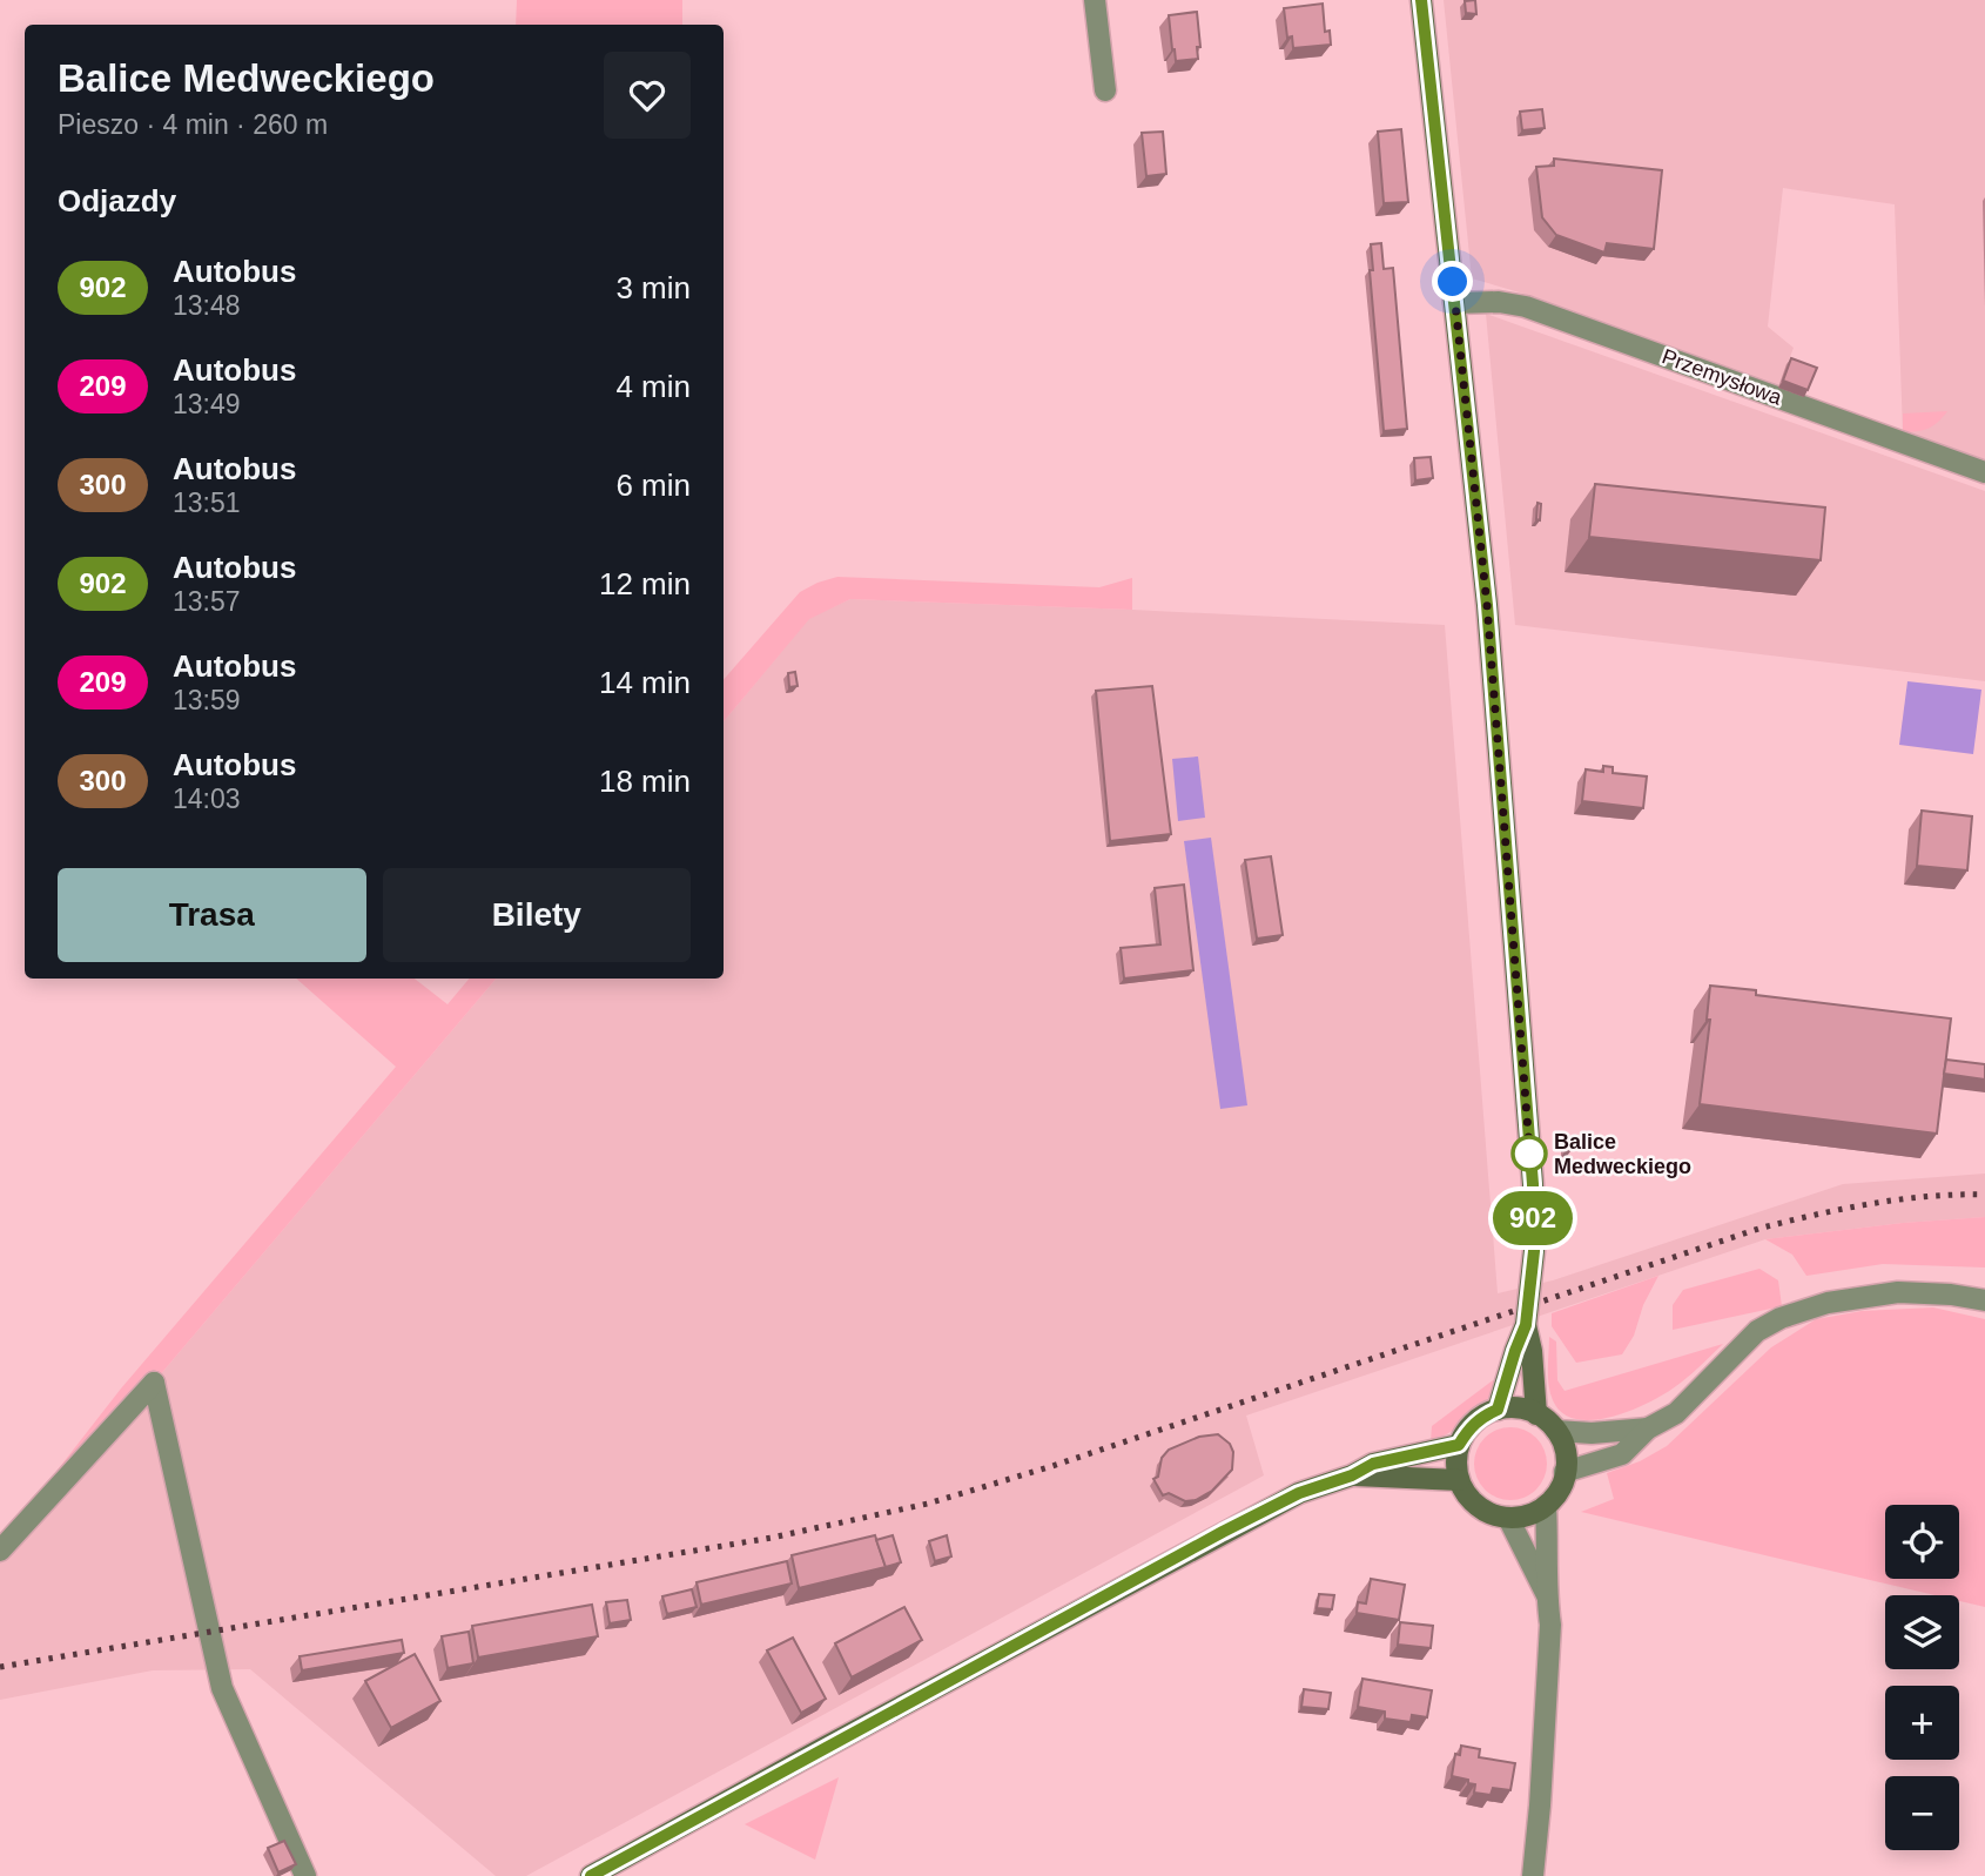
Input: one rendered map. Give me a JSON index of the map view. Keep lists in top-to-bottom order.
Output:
{
  "streets": {
    "street": ["Przemysłowa"]
  },
  "places": ["Balice Medweckiego"],
  "lines": ["bus line 902"],
  "page": {
    "on_map": "902",
    "heading": [
      ["Balice Medweckiego", "Pieszo · 4 min · 260 m"],
      "Odjazdy"
    ],
    "list": [
      {
        "mark": "902",
        "name": "Autobus",
        "note": "13:48",
        "value": "3 min"
      },
      {
        "mark": "209",
        "name": "Autobus",
        "note": "13:49",
        "value": "4 min"
      },
      {
        "mark": "300",
        "name": "Autobus",
        "note": "13:51",
        "value": "6 min"
      },
      {
        "mark": "902",
        "name": "Autobus",
        "note": "13:57",
        "value": "12 min"
      },
      {
        "mark": "209",
        "name": "Autobus",
        "note": "13:59",
        "value": "14 min"
      },
      {
        "mark": "300",
        "name": "Autobus",
        "note": "14:03",
        "value": "18 min"
      }
    ],
    "buttons": ["Trasa", "Bilety"],
    "map_buttons": ["+", "−"]
  }
}
